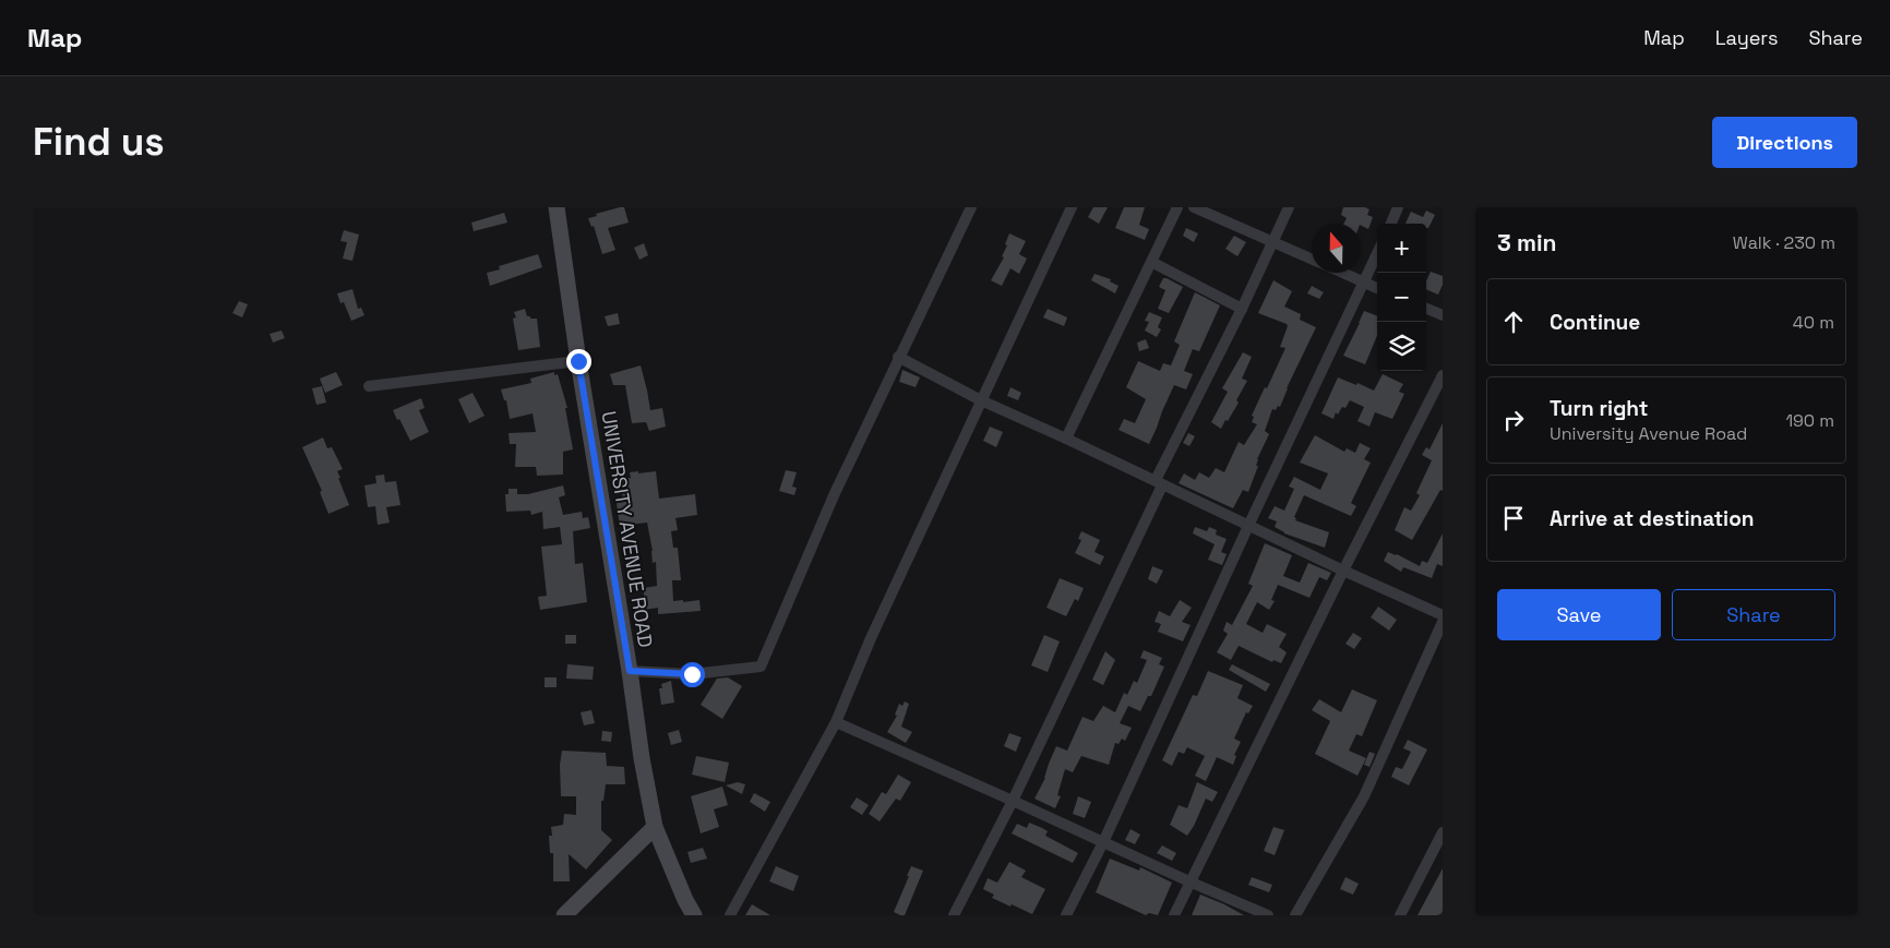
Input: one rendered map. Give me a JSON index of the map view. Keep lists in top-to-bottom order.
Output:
{
  "streets": {
    "main road": ["UNIVERSITY AVENUE ROAD"]
  },
  "north": "top",
  "page": {
    "header": "Map",
    "nav": ["Map", "Layers", "Share"],
    "buttons": [
      "Directions",
      ["Save", "Share"]
    ],
    "title": "Find us",
    "heading": ["3 min", "Walk · 230 m"],
    "map_buttons": ["+", "−"],
    "list": [
      ["Continue", "40 m"],
      ["Turn right", "University Avenue Road", "190 m"],
      "Arrive at destination"
    ]
  }
}
